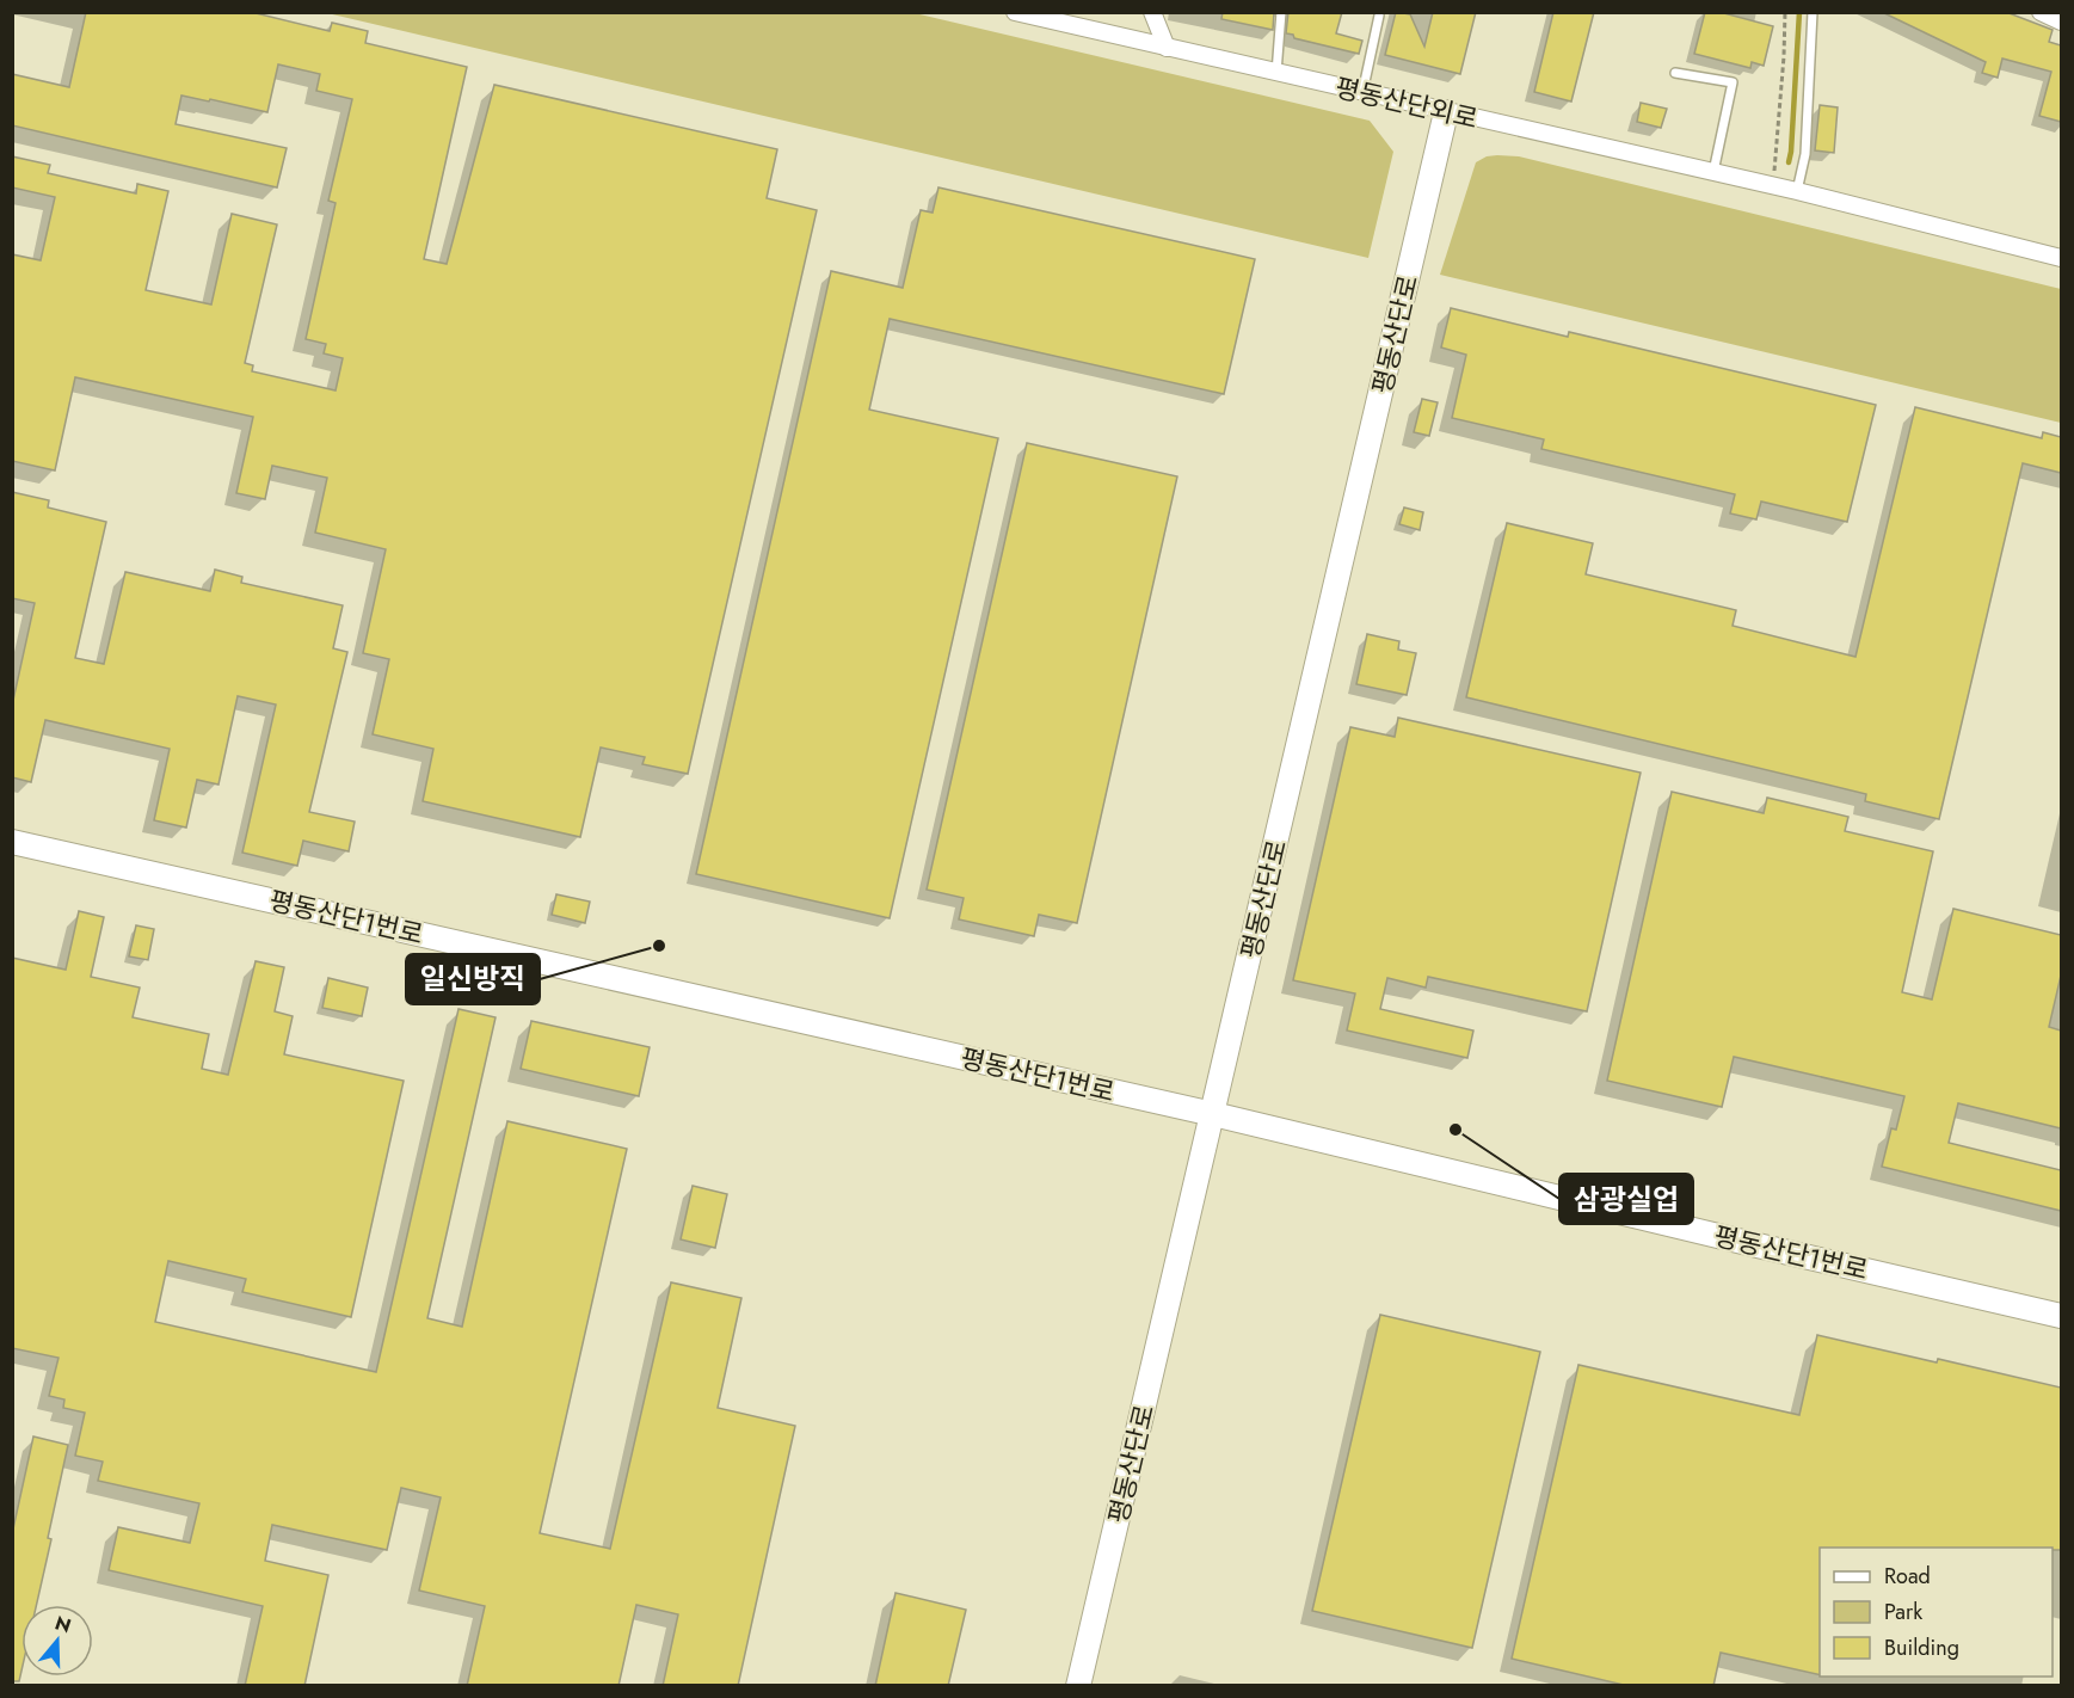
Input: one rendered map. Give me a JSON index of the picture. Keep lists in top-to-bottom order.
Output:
{
  "streets": {
    "street": ["평동산단외로", "평동산단로", "평동산단1번로"]
  },
  "crossings": [
    ["평동산단외로", "평동산단로"],
    ["평동산단로", "평동산단1번로"]
  ],
  "places": ["일신방직", "삼광실업"],
  "legend": ["Road", "Park", "Building"],
  "north": "top"
}
